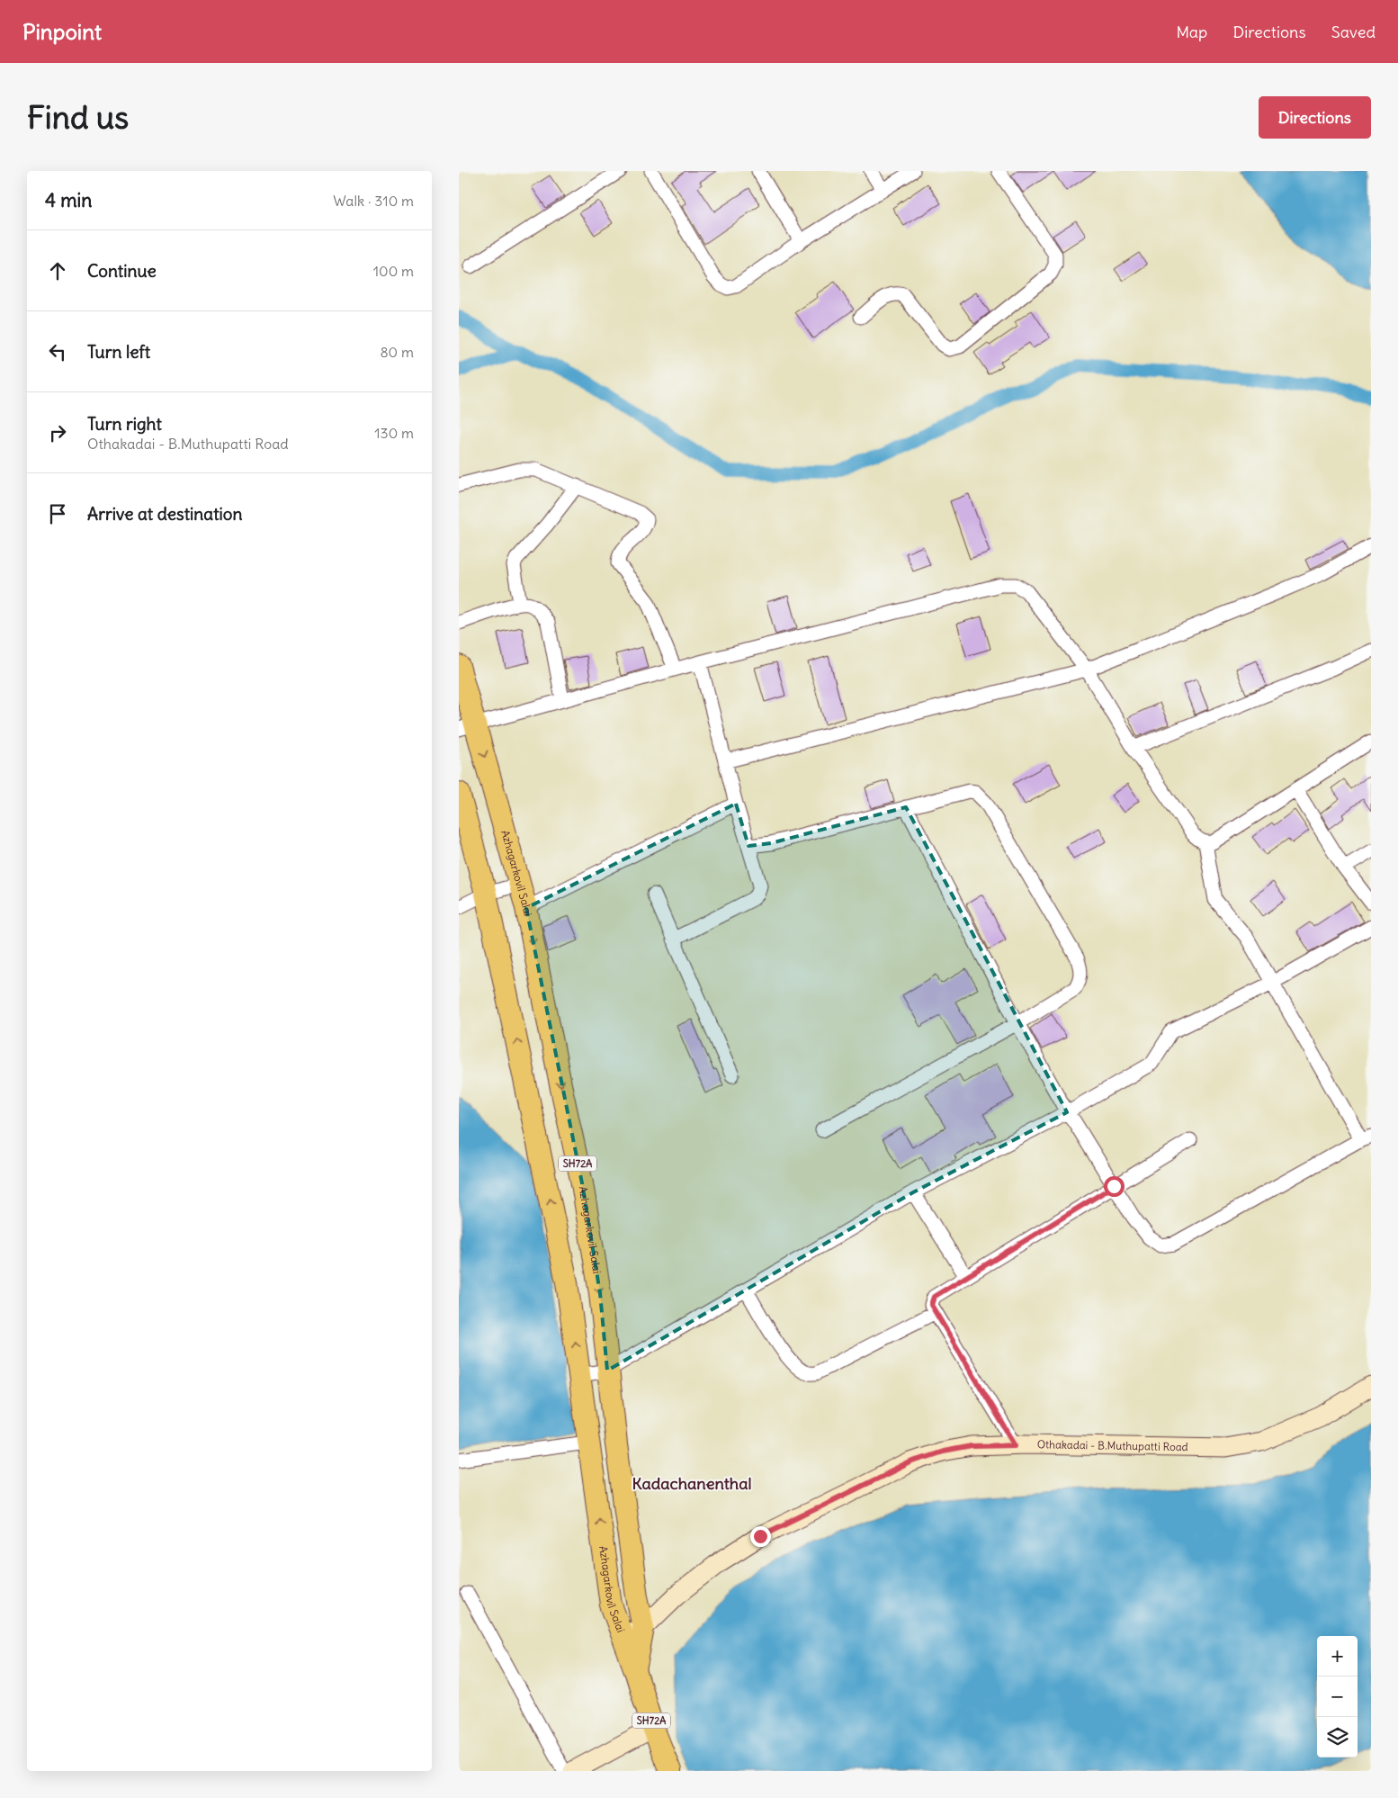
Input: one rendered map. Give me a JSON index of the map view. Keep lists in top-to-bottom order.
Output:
{
  "streets": {
    "main road": ["Azhagarkovil Salai", "SH72A", "Othakadai - B.Muthupatti Road"]
  },
  "crossings": [
    ["Azhagarkovil Salai", "Othakadai - B.Muthupatti Road"]
  ],
  "districts": ["Kadachanenthal"],
  "page": {
    "header": "Pinpoint",
    "nav": ["Map", "Directions", "Saved"],
    "buttons": "Directions",
    "title": "Find us",
    "heading": ["4 min", "Walk · 310 m"],
    "list": [
      ["Continue", "100 m"],
      ["Turn left", "80 m"],
      ["Turn right", "Othakadai - B.Muthupatti Road", "130 m"],
      "Arrive at destination"
    ],
    "map_buttons": ["+", "−"]
  }
}
